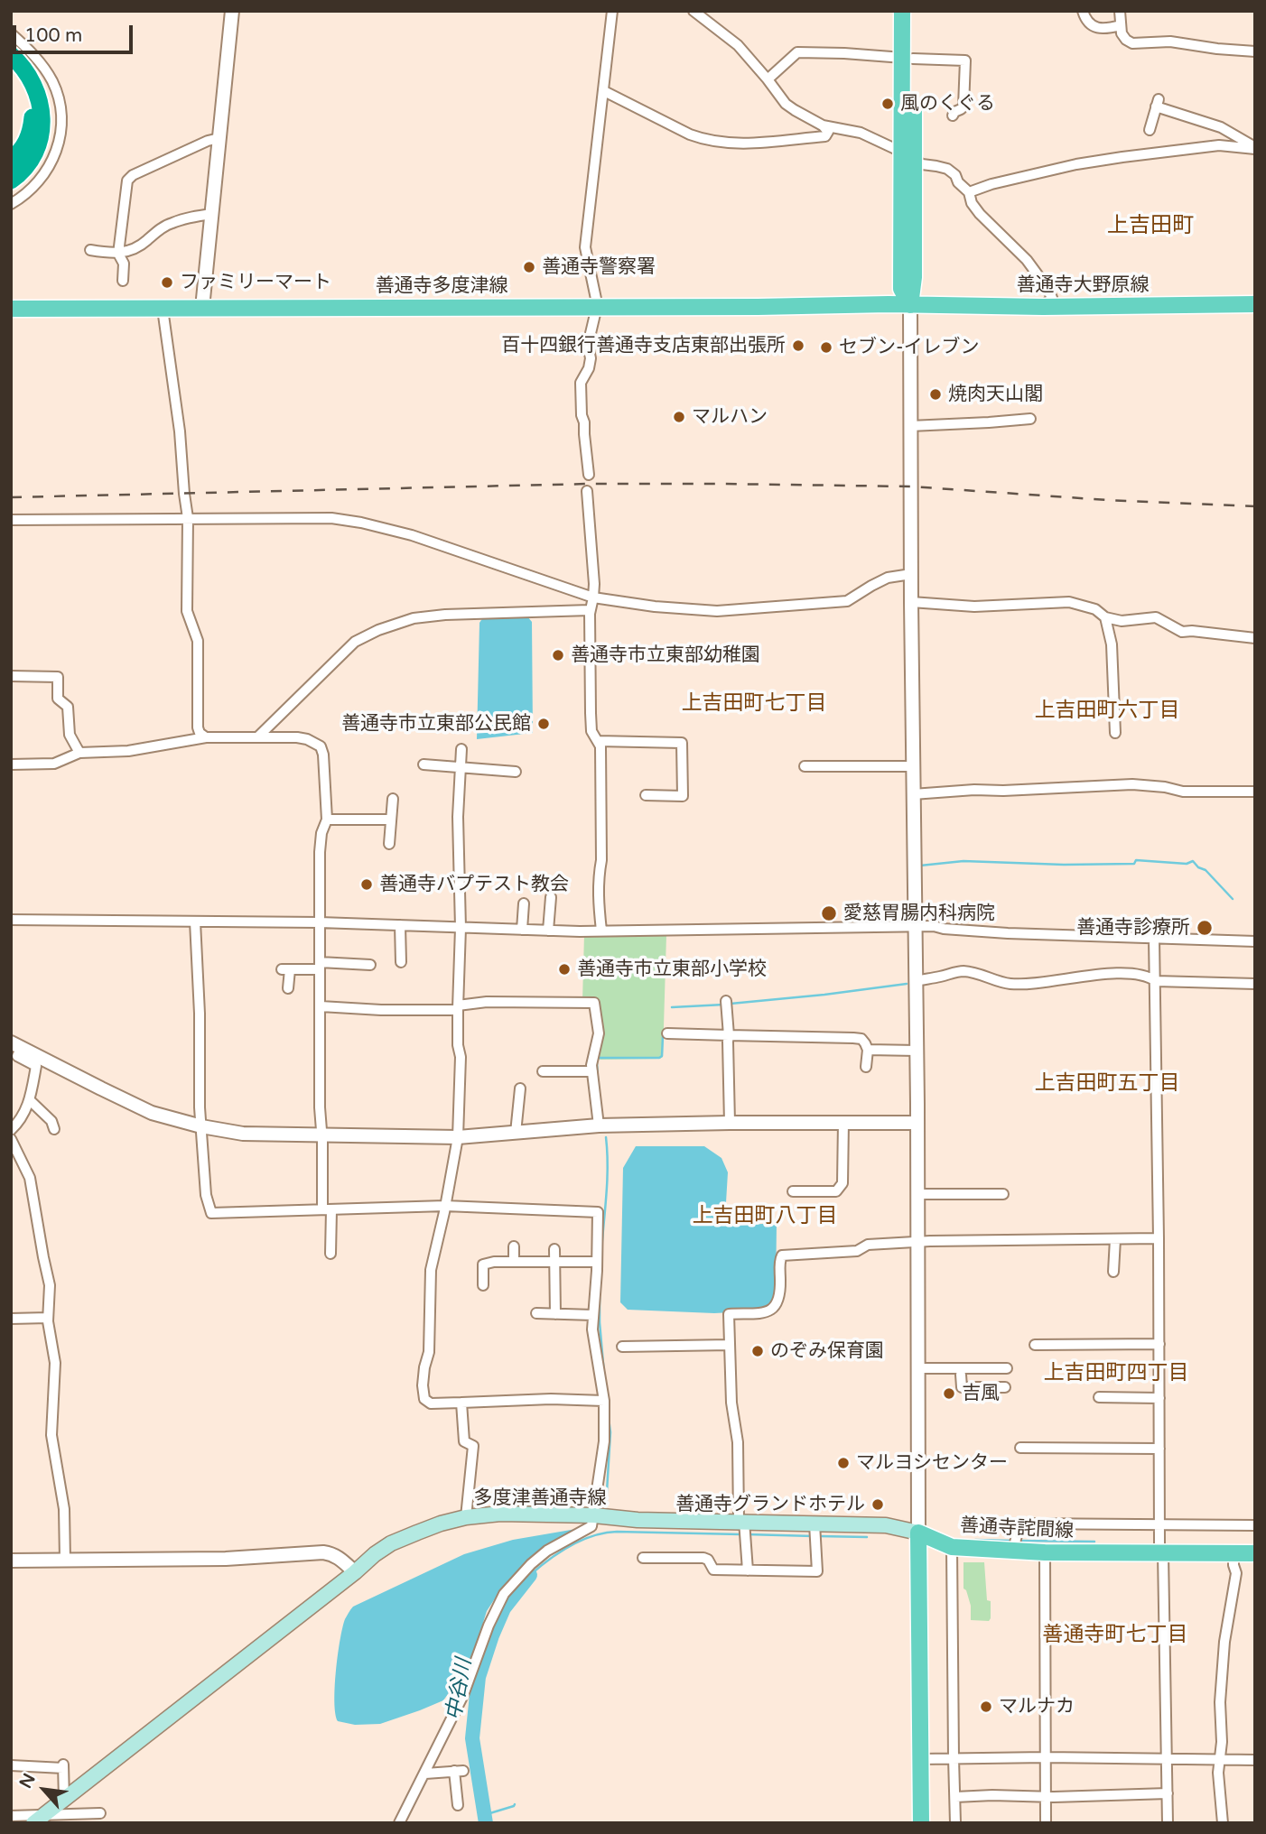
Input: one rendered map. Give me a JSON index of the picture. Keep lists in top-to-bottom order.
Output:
{
  "streets": {
    "main road": [
      "善通寺大野原線",
      "善通寺多度津線",
      "多度津善通寺線",
      "善通寺詫間線"
    ]
  },
  "crossings": [
    ["善通寺大野原線", "善通寺多度津線"],
    ["多度津善通寺線", "善通寺詫間線"]
  ],
  "districts": [
    "上吉田町",
    "上吉田町七丁目",
    "上吉田町六丁目",
    "上吉田町五丁目",
    "上吉田町八丁目",
    "上吉田町四丁目",
    "善通寺町七丁目"
  ],
  "water": ["中谷川"],
  "places": [
    "風のくぐる",
    "善通寺警察署",
    "ファミリーマート",
    "百十四銀行善通寺支店東部出張所",
    "セブン-イレブン",
    "焼肉天山閣",
    "マルハン",
    "善通寺市立東部幼稚園",
    "善通寺市立東部公民館",
    "善通寺バプテスト教会",
    "愛慈胃腸内科病院",
    "善通寺診療所",
    "善通寺市立東部小学校",
    "のぞみ保育園",
    "吉風",
    "マルヨシセンター",
    "善通寺グランドホテル",
    "マルナカ"
  ],
  "scale_bar": "100 m",
  "north": "top left"
}
